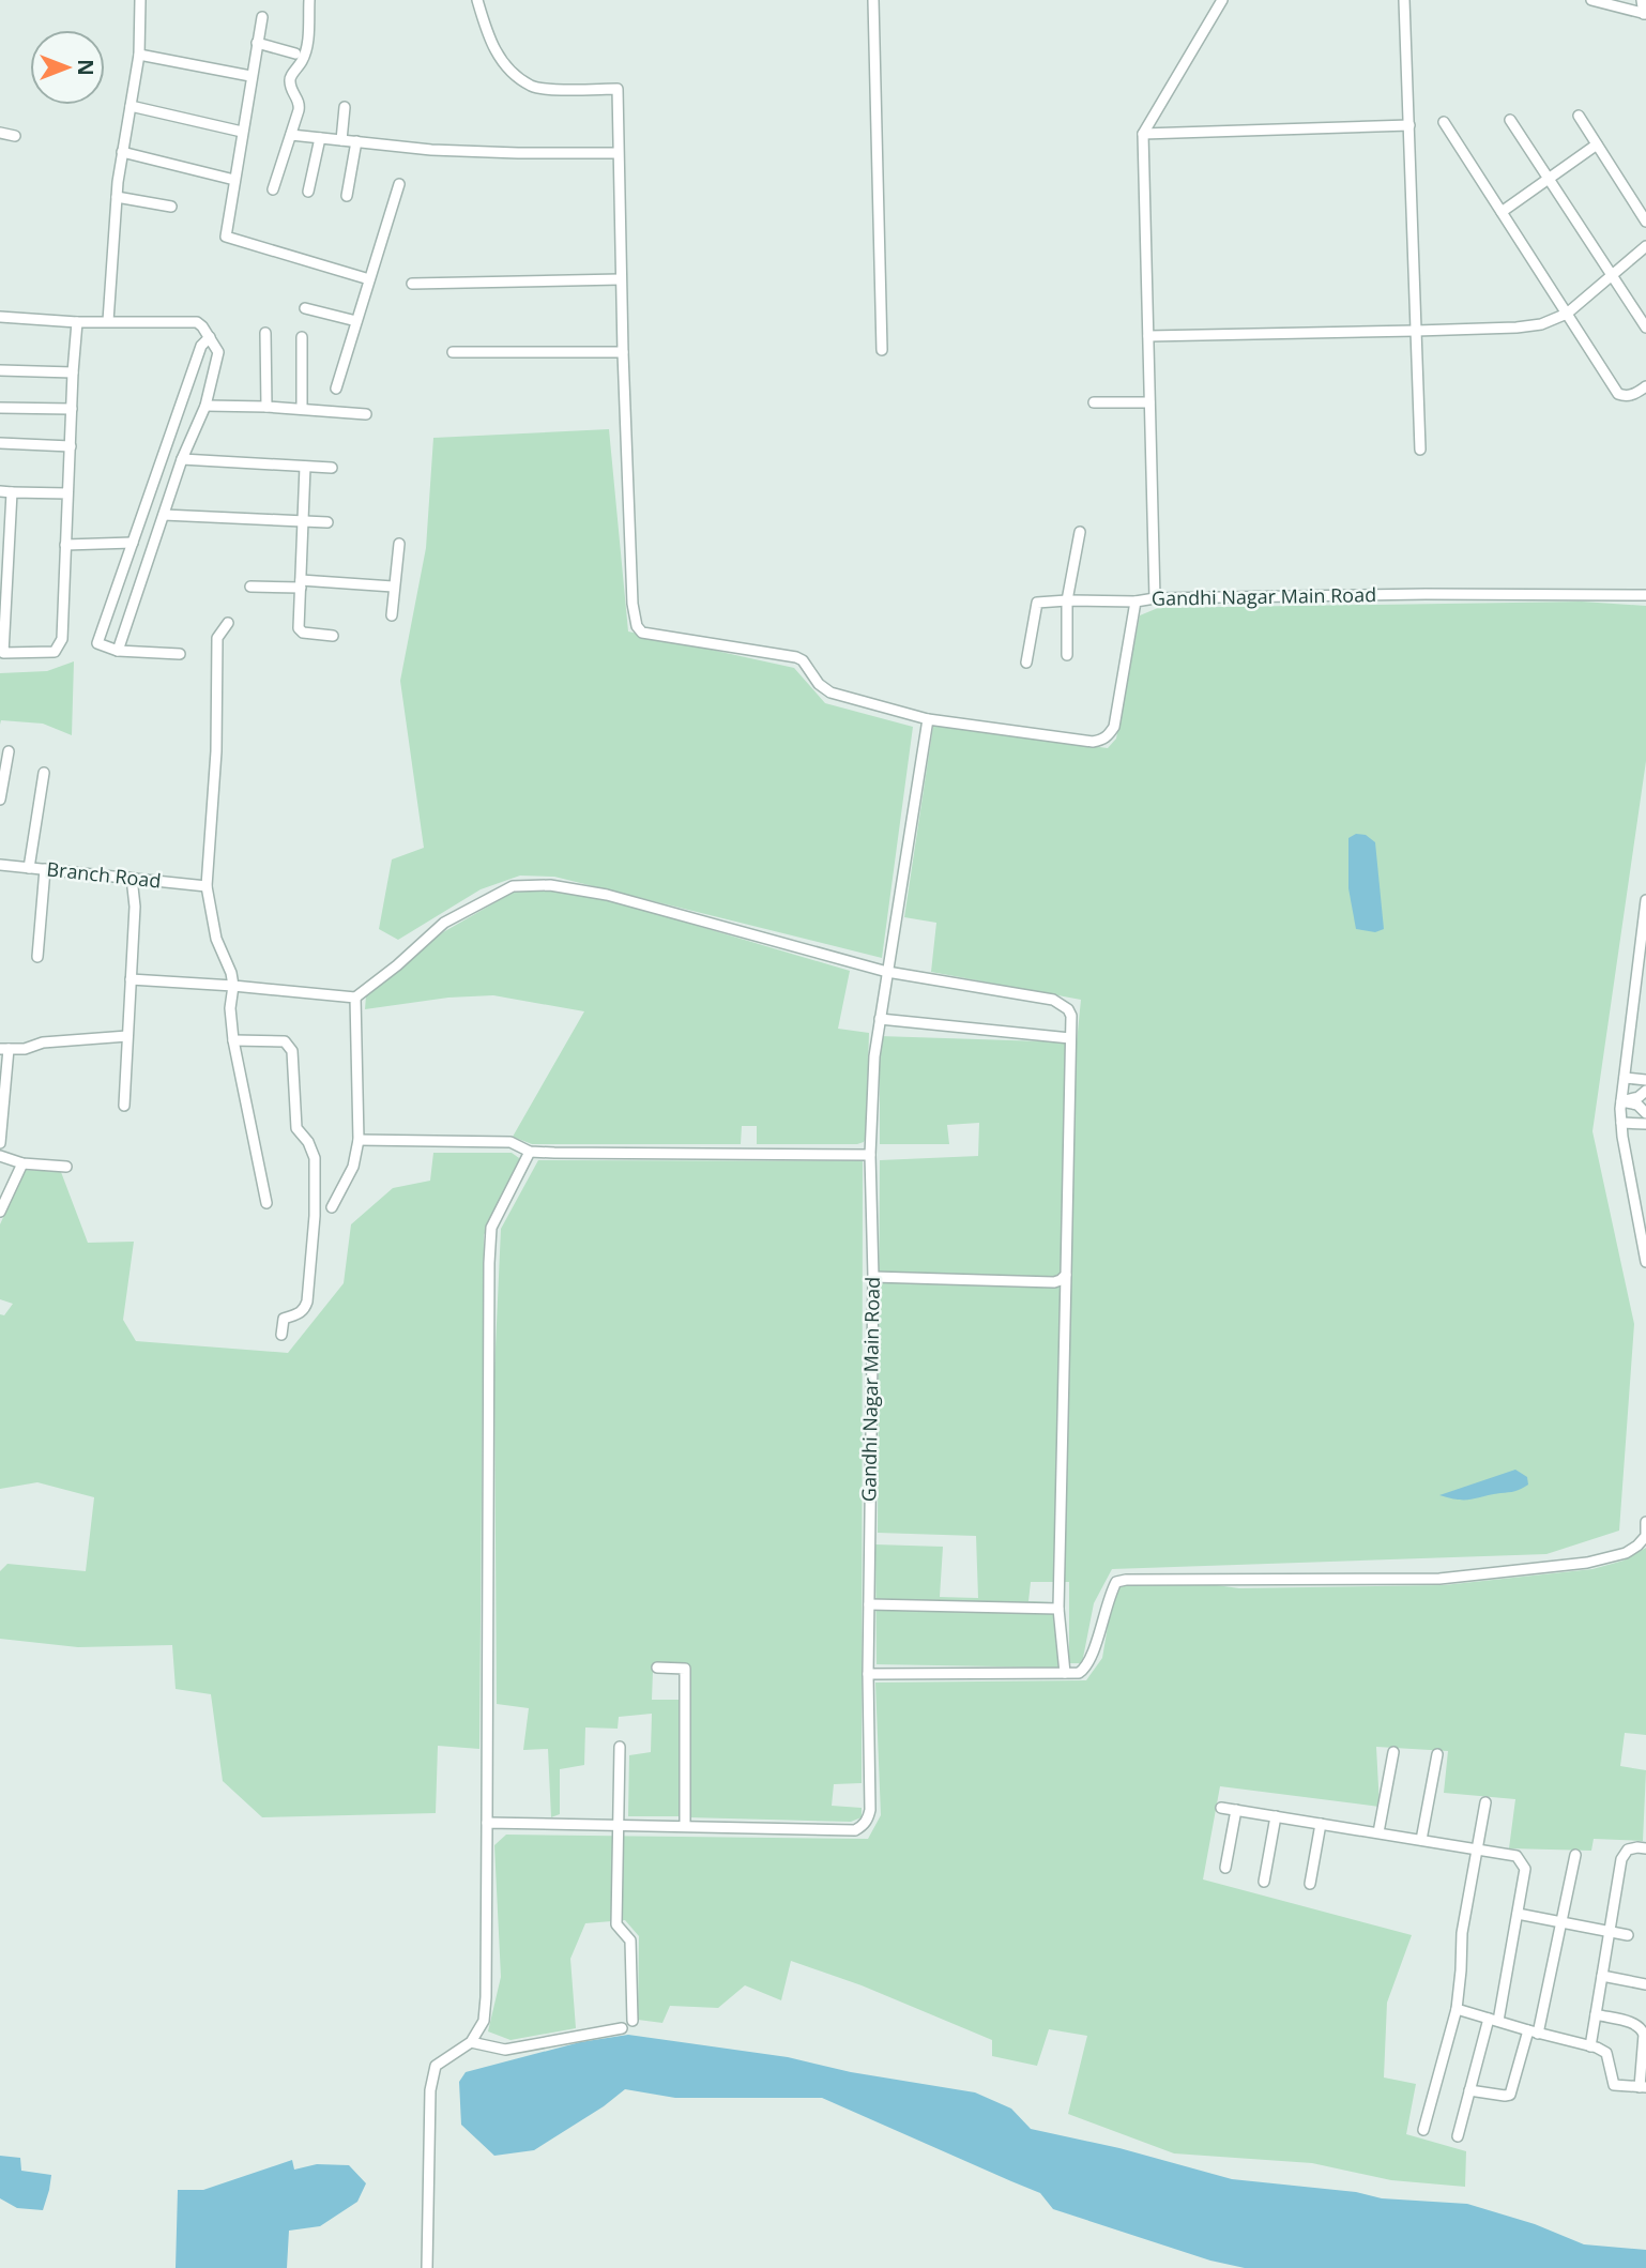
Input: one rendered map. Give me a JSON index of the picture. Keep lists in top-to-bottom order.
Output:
{
  "streets": {
    "street": ["Gandhi Nagar Main Road", "Branch Road"]
  },
  "north": "right"
}
